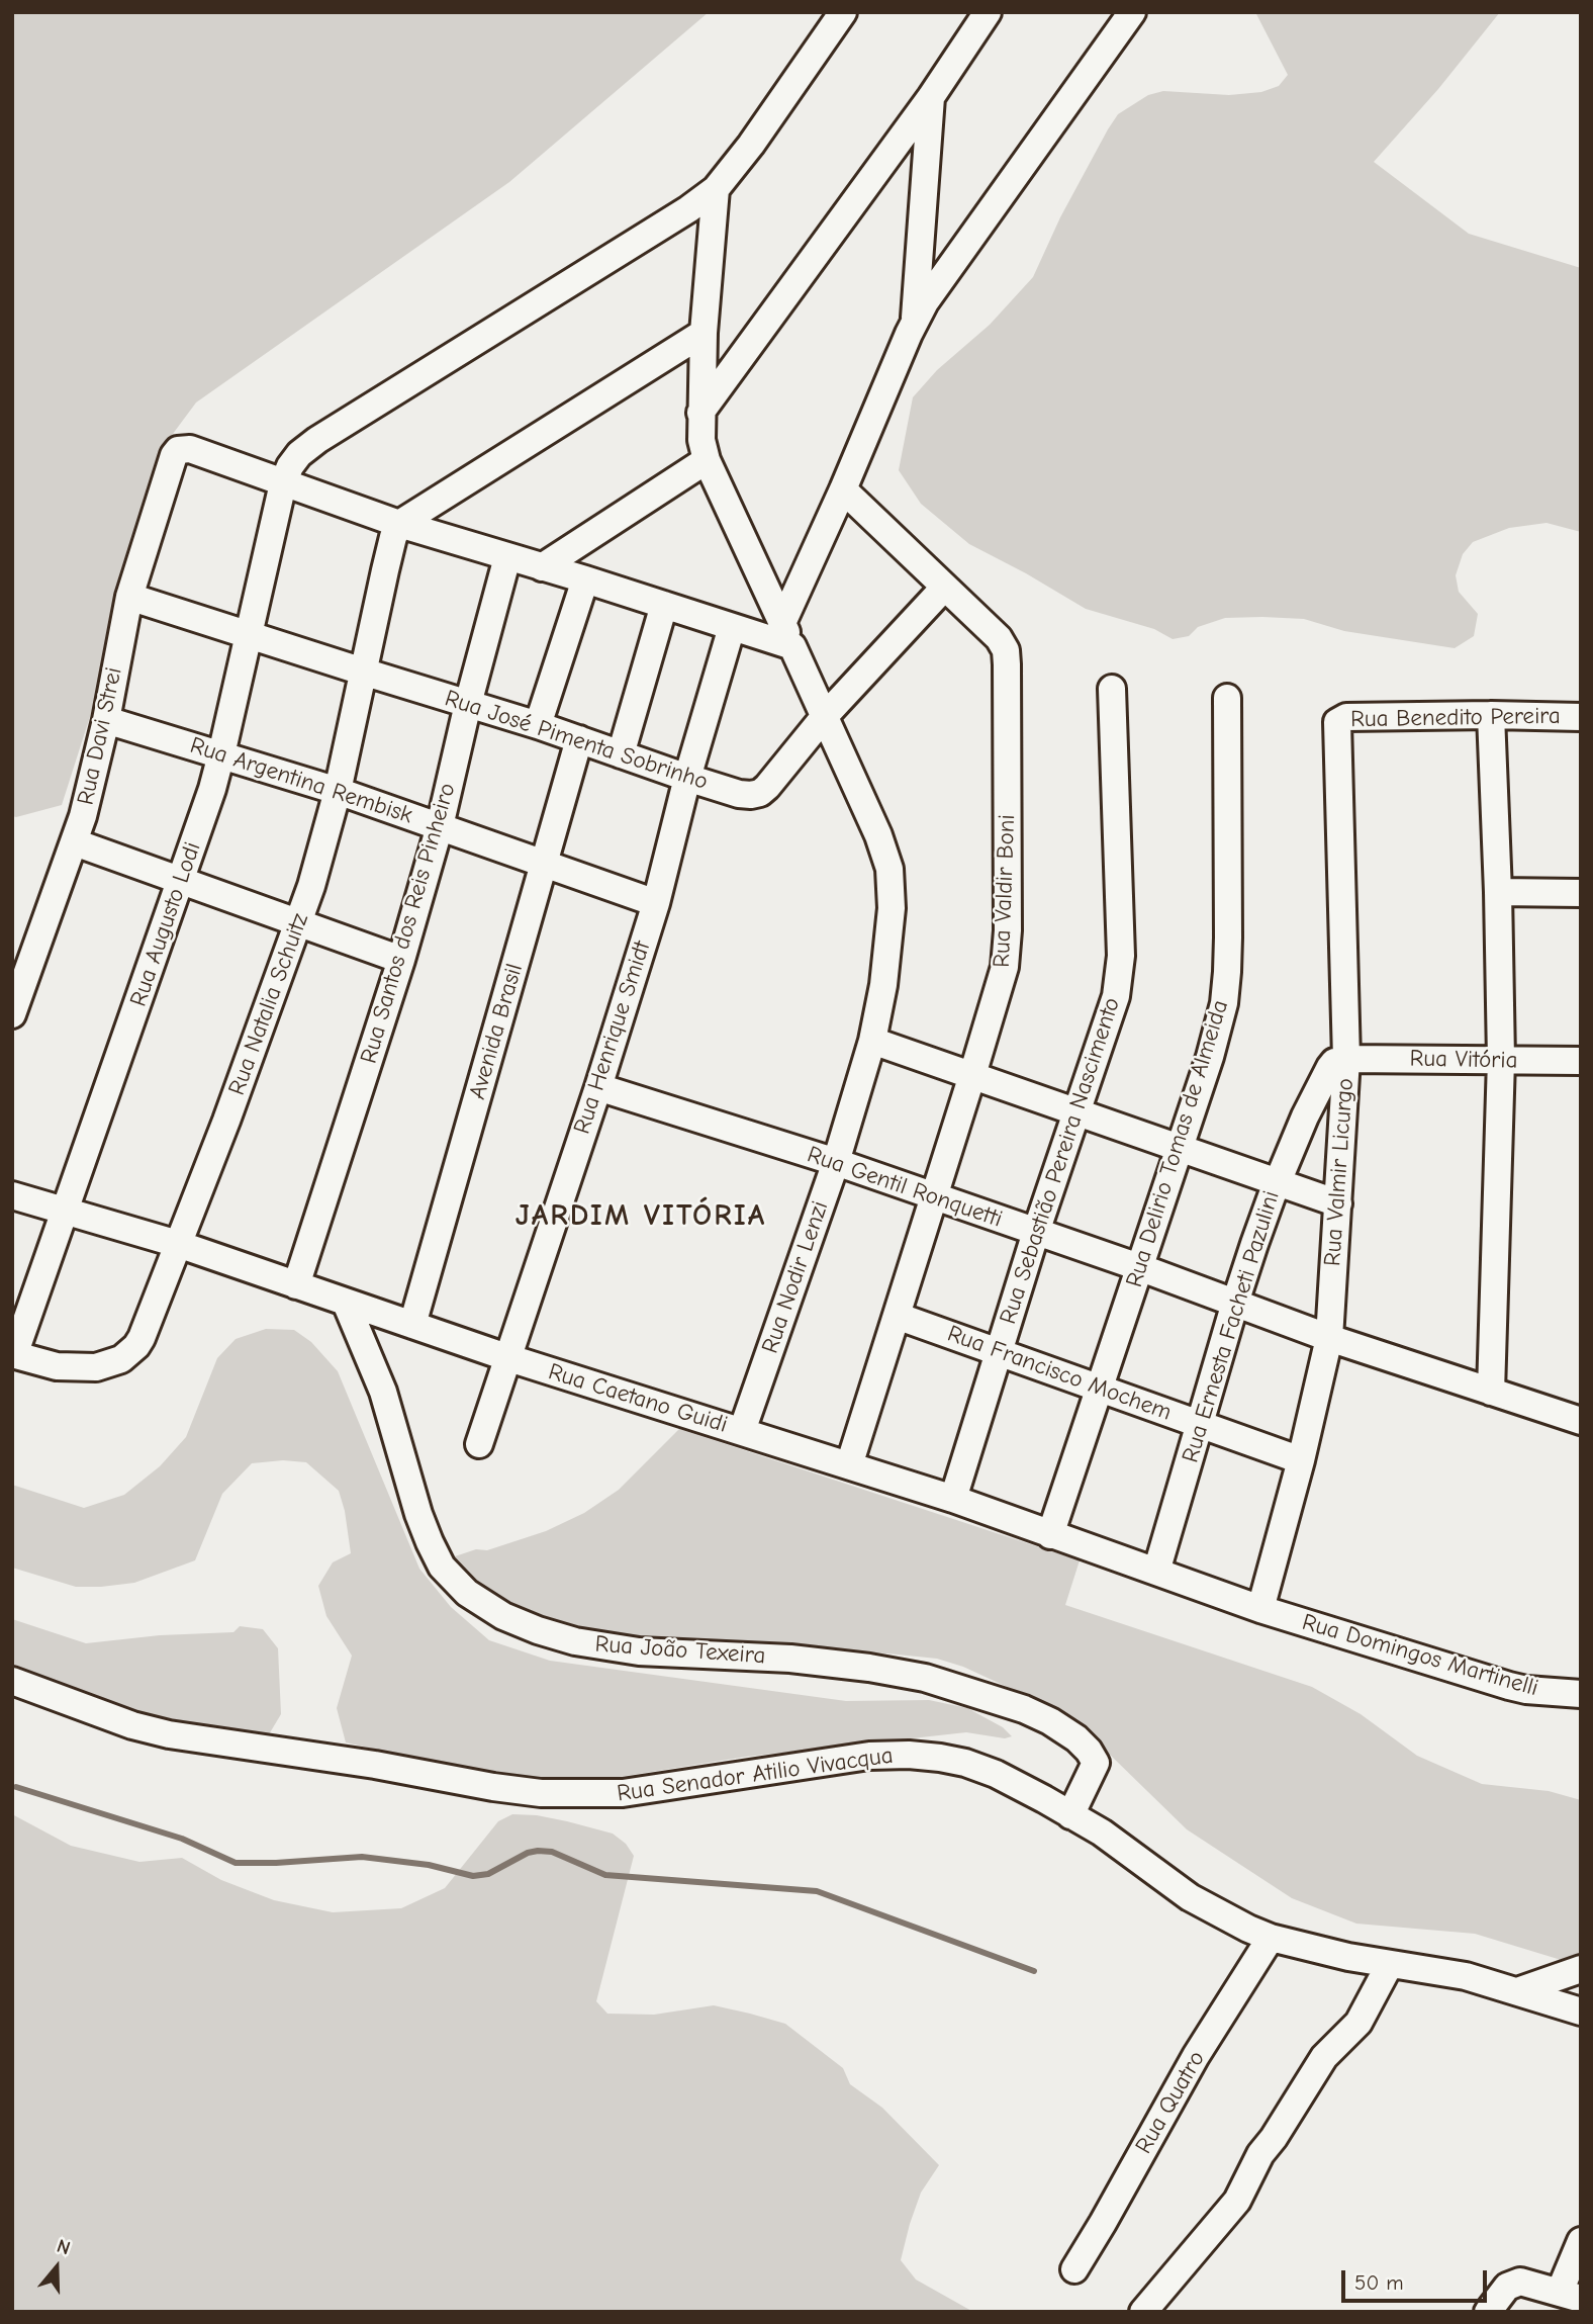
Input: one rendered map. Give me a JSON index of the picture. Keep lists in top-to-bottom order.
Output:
{
  "streets": {
    "street": [
      "Rua Benedito Pereira",
      "Rua Davi Strei",
      "Rua José Pimenta Sobrinho",
      "Rua Argentina Rembisk",
      "Rua Valdir Boni",
      "Rua Santos dos Reis Pinheiro",
      "Rua Augusto Lodi",
      "Rua Natalia Schuitz",
      "Avenida Brasil",
      "Rua Henrique Smidt",
      "Rua Vitória",
      "Rua Delirio Tomas de Almeida",
      "Rua Sebastião Pereira Nascimento",
      "Rua Valmir Licurgo",
      "Rua Gentil Ronquetti",
      "Rua Nodir Lenzi",
      "Rua Ernesta Facheti Pazulini",
      "Rua Francisco Mochem",
      "Rua Caetano Guidi",
      "Rua João Texeira",
      "Rua Domingos Martinelli",
      "Rua Senador Atilio Vivacqua",
      "Rua Quatro"
    ]
  },
  "crossings": [
    ["Rua Benedito Pereira", "Rua Valmir Licurgo"],
    ["Rua Davi Strei", "Rua José Pimenta Sobrinho"],
    ["Rua Davi Strei", "Rua Argentina Rembisk"],
    ["Rua Davi Strei", "Rua Augusto Lodi"],
    ["Rua José Pimenta Sobrinho", "Rua Valdir Boni"],
    ["Rua José Pimenta Sobrinho", "Rua Santos dos Reis Pinheiro"],
    ["Rua José Pimenta Sobrinho", "Rua Augusto Lodi"],
    ["Rua José Pimenta Sobrinho", "Rua Natalia Schuitz"],
    ["Rua José Pimenta Sobrinho", "Avenida Brasil"],
    ["Rua José Pimenta Sobrinho", "Rua Henrique Smidt"],
    ["Rua José Pimenta Sobrinho", "Rua Nodir Lenzi"],
    ["Rua Argentina Rembisk", "Rua Santos dos Reis Pinheiro"],
    ["Rua Argentina Rembisk", "Rua Augusto Lodi"],
    ["Rua Argentina Rembisk", "Rua Natalia Schuitz"],
    ["Rua Argentina Rembisk", "Avenida Brasil"],
    ["Rua Argentina Rembisk", "Rua Henrique Smidt"],
    ["Rua Valdir Boni", "Rua Gentil Ronquetti"],
    ["Rua Valdir Boni", "Rua Francisco Mochem"],
    ["Rua Valdir Boni", "Rua Caetano Guidi"],
    ["Rua Santos dos Reis Pinheiro", "Rua Caetano Guidi"],
    ["Rua Augusto Lodi", "Rua Natalia Schuitz"],
    ["Rua Augusto Lodi", "Rua Nodir Lenzi"],
    ["Rua Augusto Lodi", "Rua Caetano Guidi"],
    ["Rua Natalia Schuitz", "Rua Caetano Guidi"],
    ["Avenida Brasil", "Rua Caetano Guidi"],
    ["Rua Henrique Smidt", "Rua Gentil Ronquetti"],
    ["Rua Henrique Smidt", "Rua Caetano Guidi"],
    ["Rua Vitória", "Rua Valmir Licurgo"],
    ["Rua Vitória", "Rua Ernesta Facheti Pazulini"],
    ["Rua Delirio Tomas de Almeida", "Rua Gentil Ronquetti"],
    ["Rua Delirio Tomas de Almeida", "Rua Francisco Mochem"],
    ["Rua Delirio Tomas de Almeida", "Rua Caetano Guidi"],
    ["Rua Sebastião Pereira Nascimento", "Rua Gentil Ronquetti"],
    ["Rua Sebastião Pereira Nascimento", "Rua Francisco Mochem"],
    ["Rua Sebastião Pereira Nascimento", "Rua Caetano Guidi"],
    ["Rua Valmir Licurgo", "Rua Gentil Ronquetti"],
    ["Rua Valmir Licurgo", "Rua Ernesta Facheti Pazulini"],
    ["Rua Valmir Licurgo", "Rua Francisco Mochem"],
    ["Rua Valmir Licurgo", "Rua Caetano Guidi"],
    ["Rua Valmir Licurgo", "Rua Domingos Martinelli"],
    ["Rua Gentil Ronquetti", "Rua Nodir Lenzi"],
    ["Rua Gentil Ronquetti", "Rua Ernesta Facheti Pazulini"],
    ["Rua Nodir Lenzi", "Rua Caetano Guidi"],
    ["Rua Ernesta Facheti Pazulini", "Rua Francisco Mochem"],
    ["Rua Ernesta Facheti Pazulini", "Rua Caetano Guidi"],
    ["Rua Caetano Guidi", "Rua João Texeira"],
    ["Rua Caetano Guidi", "Rua Domingos Martinelli"],
    ["Rua João Texeira", "Rua Senador Atilio Vivacqua"],
    ["Rua Senador Atilio Vivacqua", "Rua Quatro"]
  ],
  "districts": ["JARDIM VITÓRIA"],
  "scale_bar": "50 m",
  "north": "top"
}
